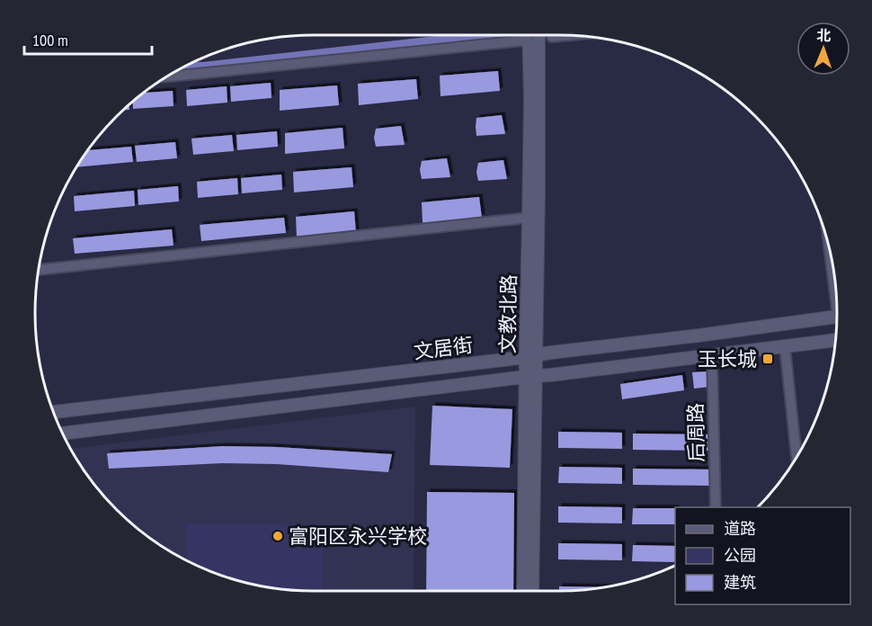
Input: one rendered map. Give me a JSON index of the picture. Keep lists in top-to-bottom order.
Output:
{
  "streets": {
    "main road": ["文教北路", "文居街"],
    "street": ["后周路"]
  },
  "crossings": [
    ["文教北路", "文居街"],
    ["文居街", "后周路"]
  ],
  "places": {
    "transit": ["玉长城"],
    "other": ["富阳区永兴学校"]
  },
  "legend": ["道路", "公园", "建筑"],
  "scale_bar": "100 m",
  "north": "top"
}
